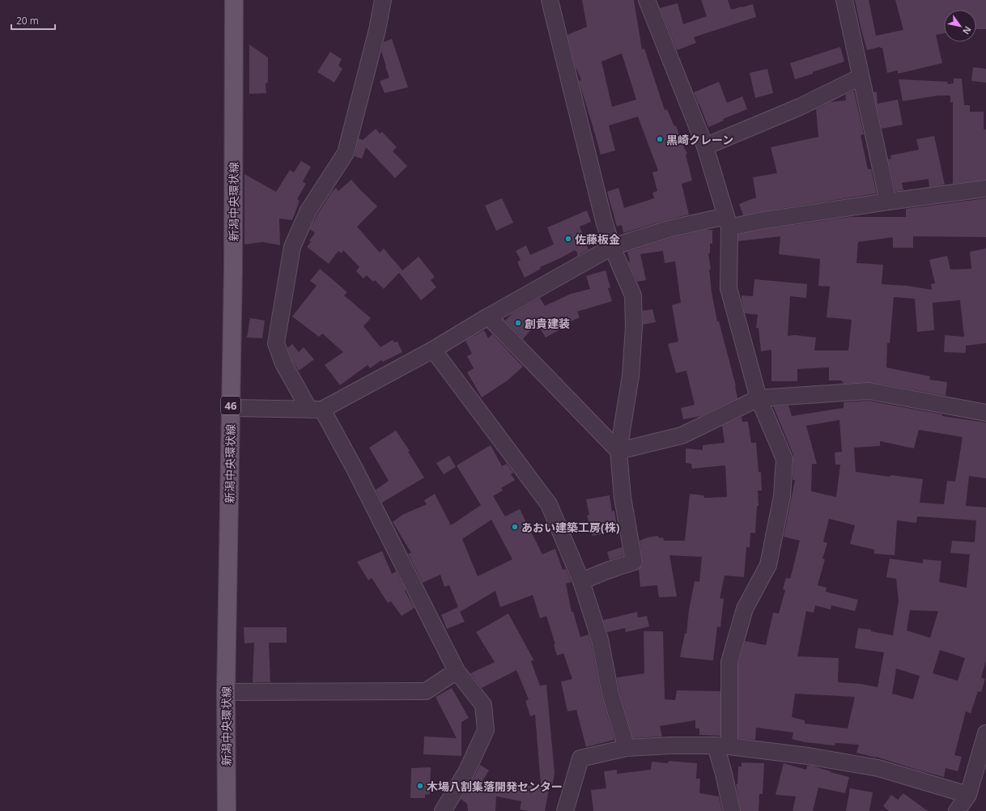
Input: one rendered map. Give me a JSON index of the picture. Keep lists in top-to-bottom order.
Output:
{
  "streets": {
    "main road": ["新潟中央環状線", "46"]
  },
  "places": [
    "黒崎クレーン",
    "佐藤板金",
    "創貴建装",
    "あおい建築工房(株)",
    "木場八割集落開発センター"
  ],
  "scale_bar": "20 m",
  "north": "bottom right"
}
